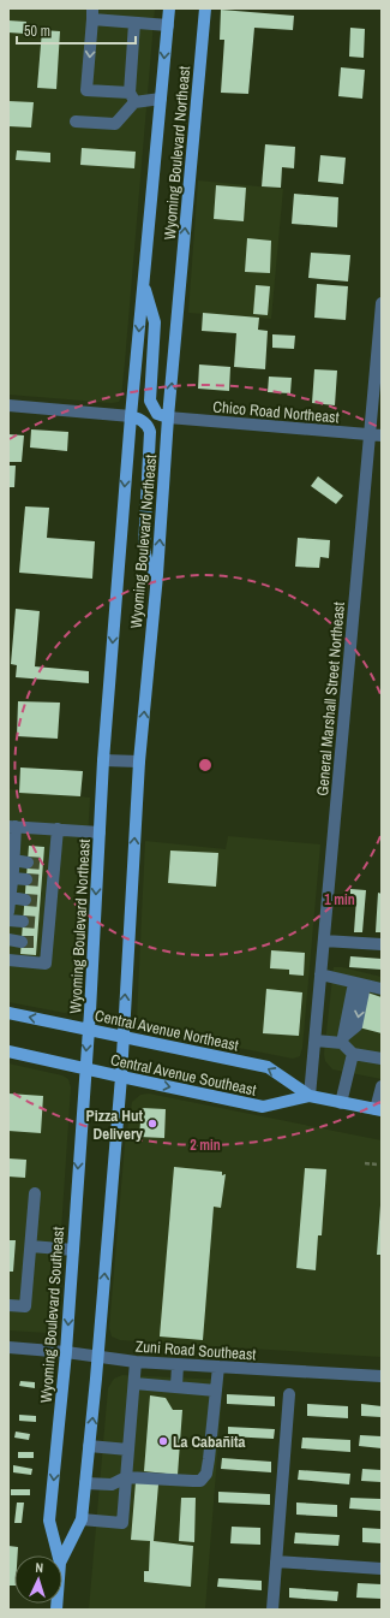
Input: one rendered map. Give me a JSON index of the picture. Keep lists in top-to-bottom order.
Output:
{
  "streets": {
    "main road": [
      "Wyoming Boulevard Northeast",
      "Central Avenue Northeast",
      "Central Avenue Southeast",
      "Wyoming Boulevard Southeast"
    ],
    "street": ["Chico Road Northeast", "General Marshall Street Northeast", "Zuni Road Southeast"]
  },
  "crossings": [
    ["Wyoming Boulevard Northeast", "Chico Road Northeast"],
    ["Wyoming Boulevard Northeast", "Central Avenue Northeast"],
    ["Wyoming Boulevard Northeast", "Central Avenue Southeast"],
    ["Wyoming Boulevard Northeast", "Wyoming Boulevard Southeast"],
    ["Chico Road Northeast", "General Marshall Street Northeast"],
    ["General Marshall Street Northeast", "Central Avenue Northeast"],
    ["General Marshall Street Northeast", "Central Avenue Southeast"],
    ["Central Avenue Northeast", "Central Avenue Southeast"],
    ["Central Avenue Southeast", "Wyoming Boulevard Southeast"],
    ["Wyoming Boulevard Southeast", "Zuni Road Southeast"]
  ],
  "one_way": ["Central Avenue Northeast", "Central Avenue Southeast"],
  "places": ["Pizza Hut Delivery", "La Cabañita"],
  "scale_bar": "50 m",
  "north": "top",
  "rings": ["1 min", "2 min"]
}
